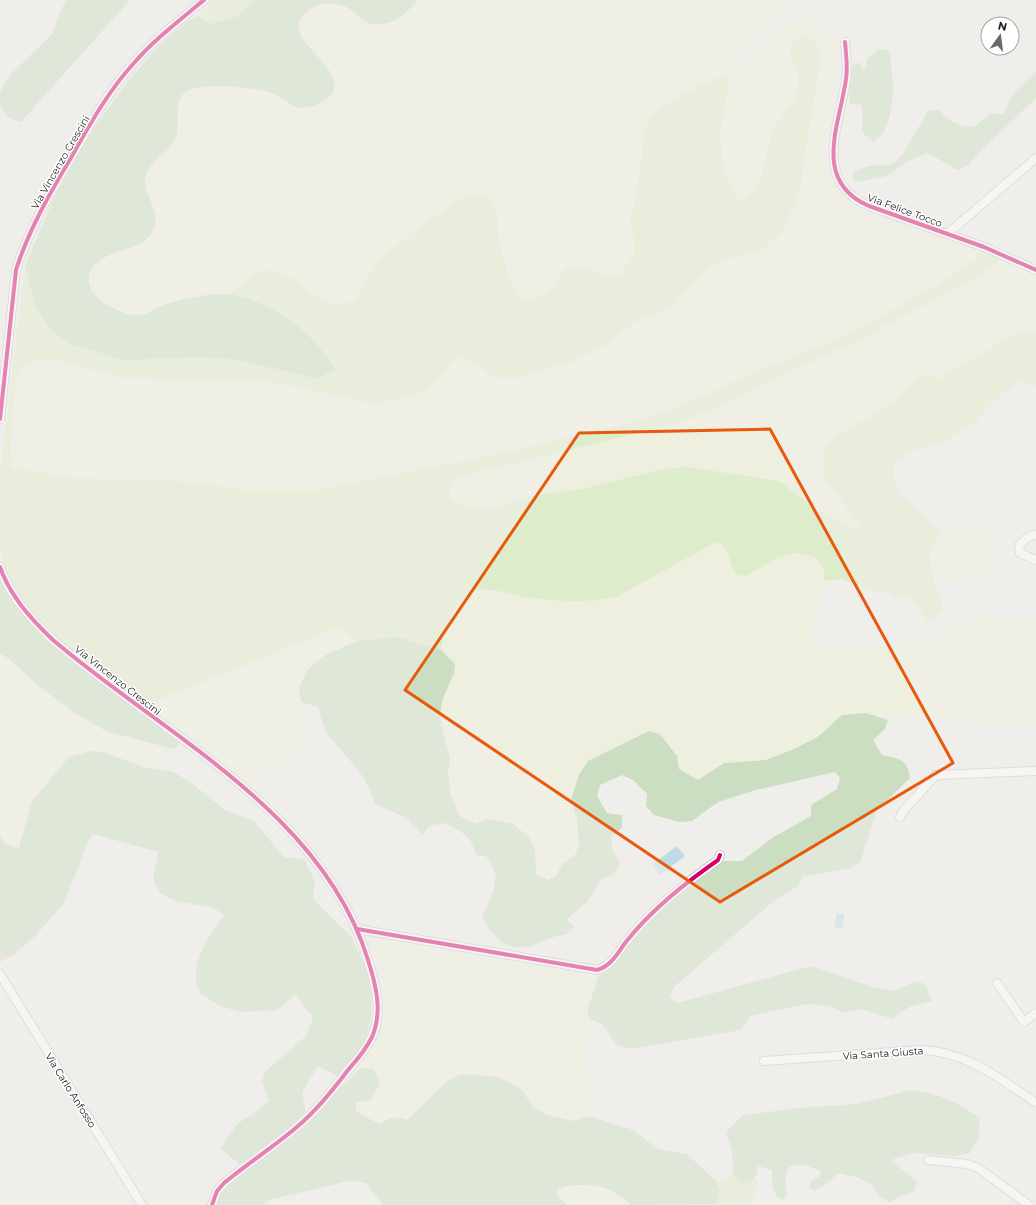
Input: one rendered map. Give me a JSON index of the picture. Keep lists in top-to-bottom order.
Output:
{
  "streets": {
    "street": [
      "Via Vincenzo Crescini",
      "Via Felice Tocco",
      "Via Santa Giusta",
      "Via Carlo Anfosso"
    ]
  },
  "north": "top"
}
